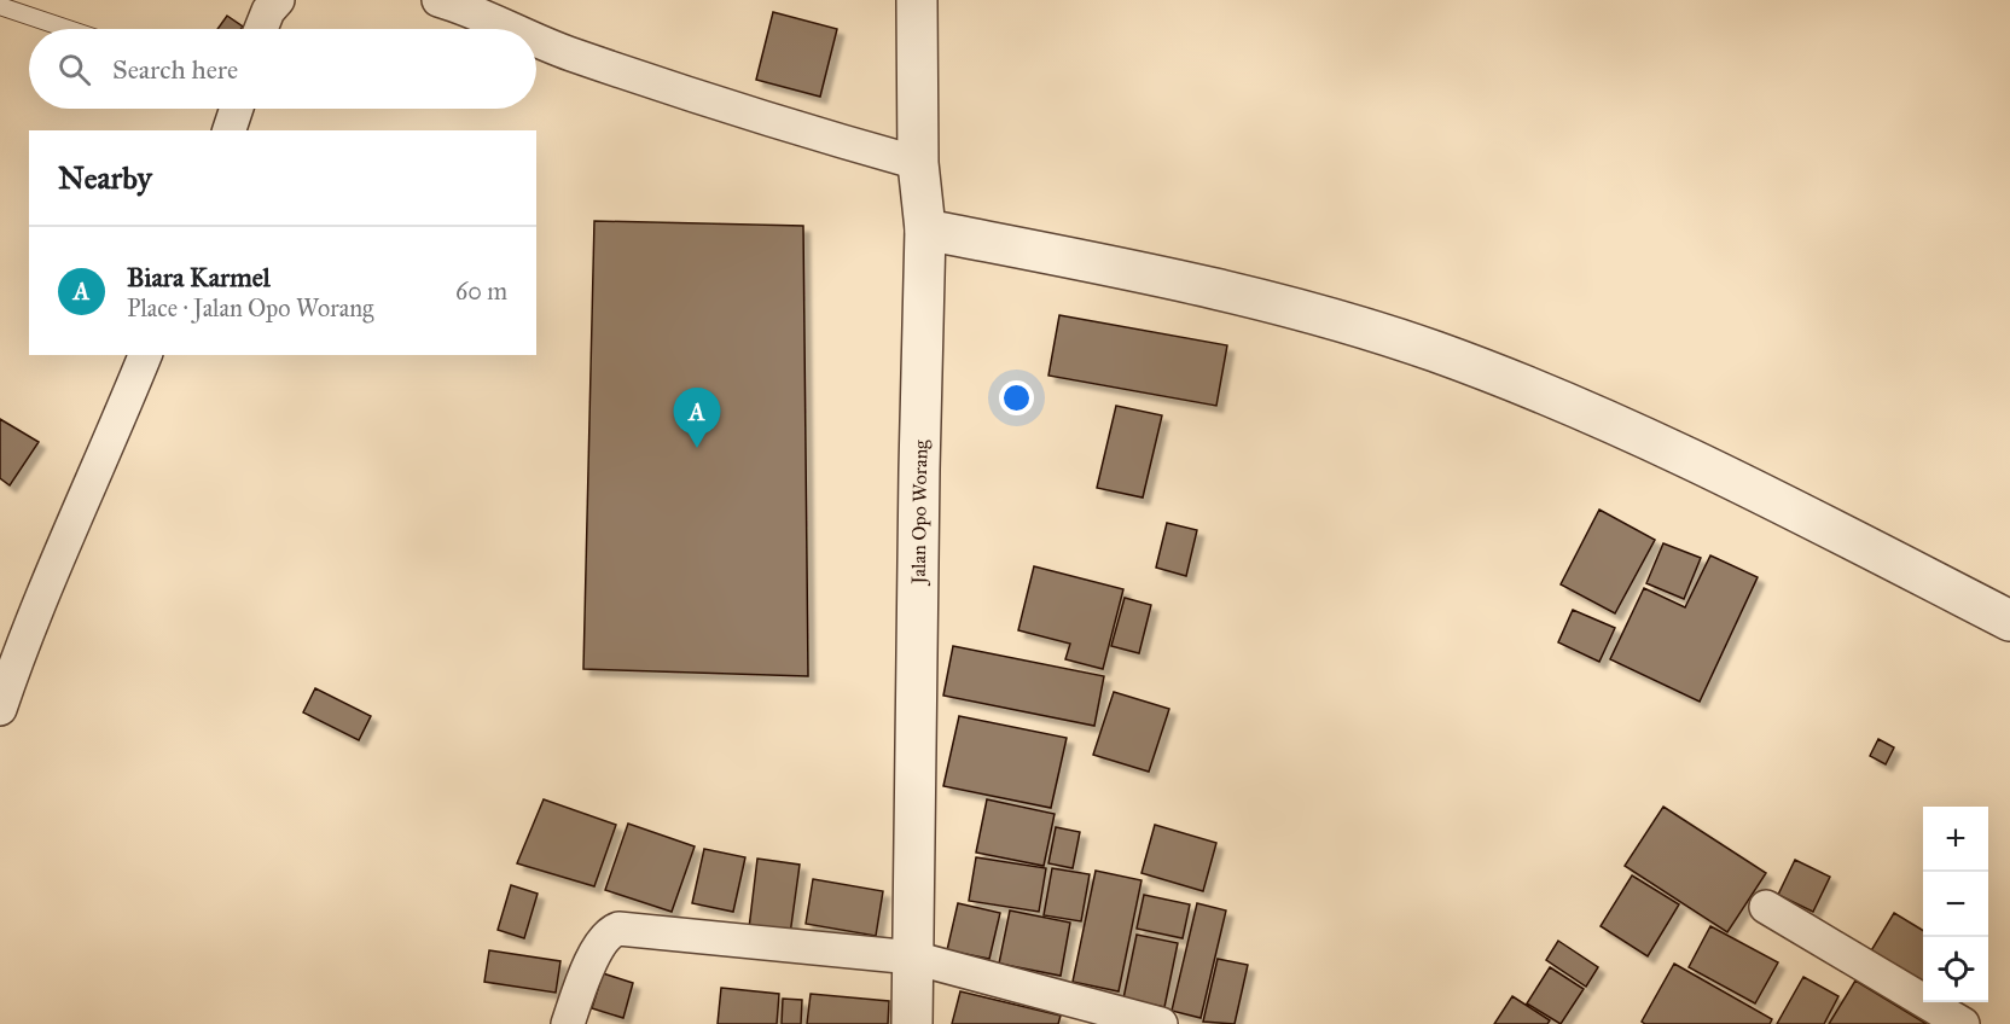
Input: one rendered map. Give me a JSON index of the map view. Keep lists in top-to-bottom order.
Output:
{
  "streets": {
    "street": ["Jalan Opo Worang"]
  },
  "page": {
    "search": "Search here",
    "heading": "Nearby",
    "list": [
      {
        "mark": "A",
        "name": "Biara Karmel",
        "note": "Place · Jalan Opo Worang",
        "value": "60 m"
      }
    ],
    "pins": "A",
    "map_buttons": ["+", "−"]
  }
}
